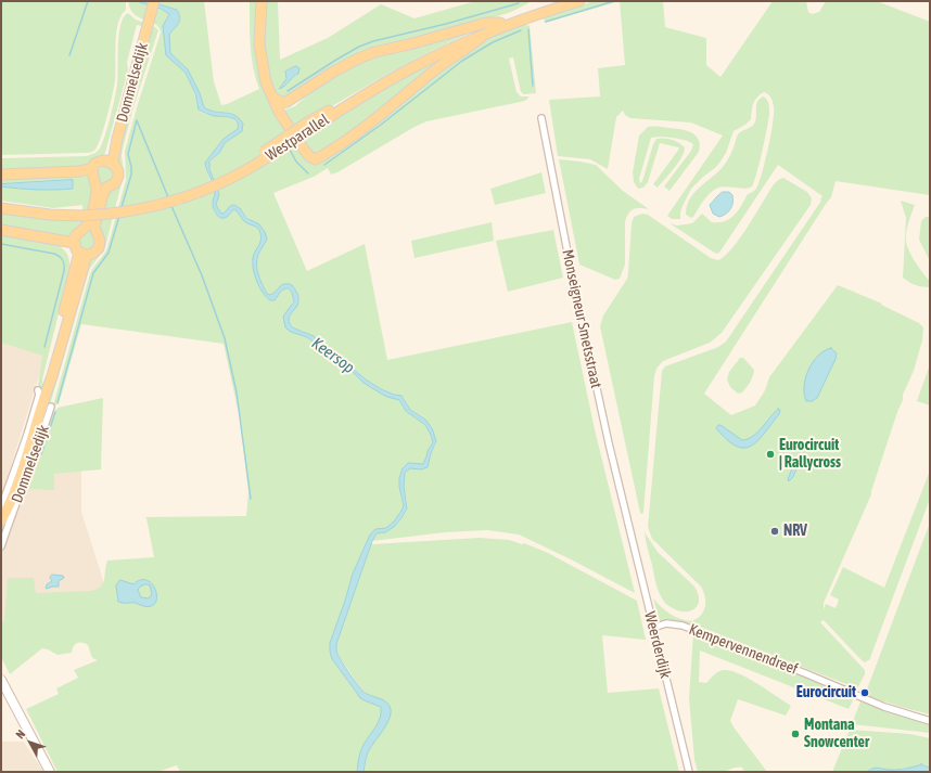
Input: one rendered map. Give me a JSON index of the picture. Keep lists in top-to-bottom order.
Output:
{
  "streets": {
    "main road": ["Dommelsedijk", "Westparallel"],
    "street": ["Monseigneur Smetsstraat", "Weerderdijk", "Kempervennendreef"]
  },
  "crossings": [
    ["Monseigneur Smetsstraat", "Weerderdijk"],
    ["Weerderdijk", "Kempervennendreef"]
  ],
  "water": ["Keersop"],
  "places": [
    "Eurocircuit | Rallycross",
    "NRV",
    "Eurocircuit",
    "Montana Snowcenter"
  ],
  "north": "top left"
}
